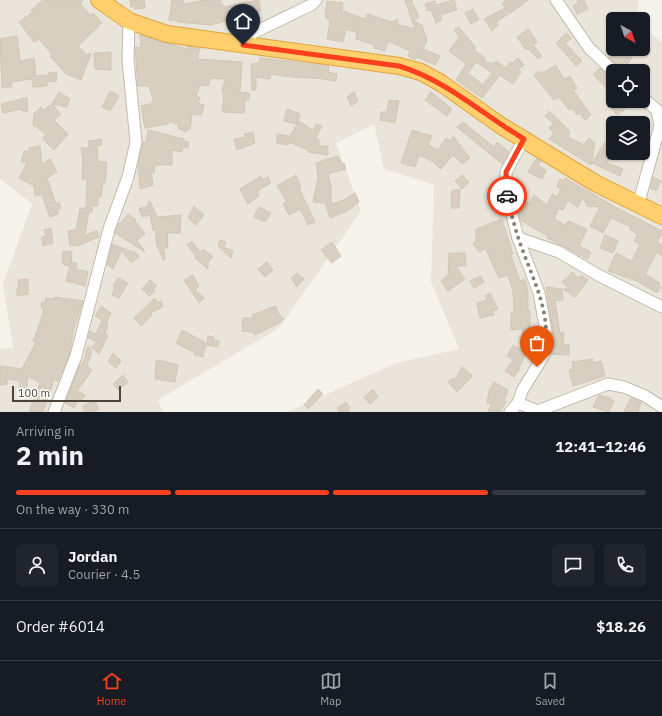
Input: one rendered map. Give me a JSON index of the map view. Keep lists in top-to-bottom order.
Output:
{
  "scale_bar": "100 m",
  "north": "bottom right",
  "page": {
    "scale": "100 m",
    "heading": ["2 min", "Arriving in", "12:41–12:46"],
    "panel": [
      "Jordan",
      "Courier · 4.5",
      "Order #6014",
      "$18.26"
    ],
    "bar": "On the way · 330 m",
    "tabs": ["Home", "Map", "Saved"]
  }
}
